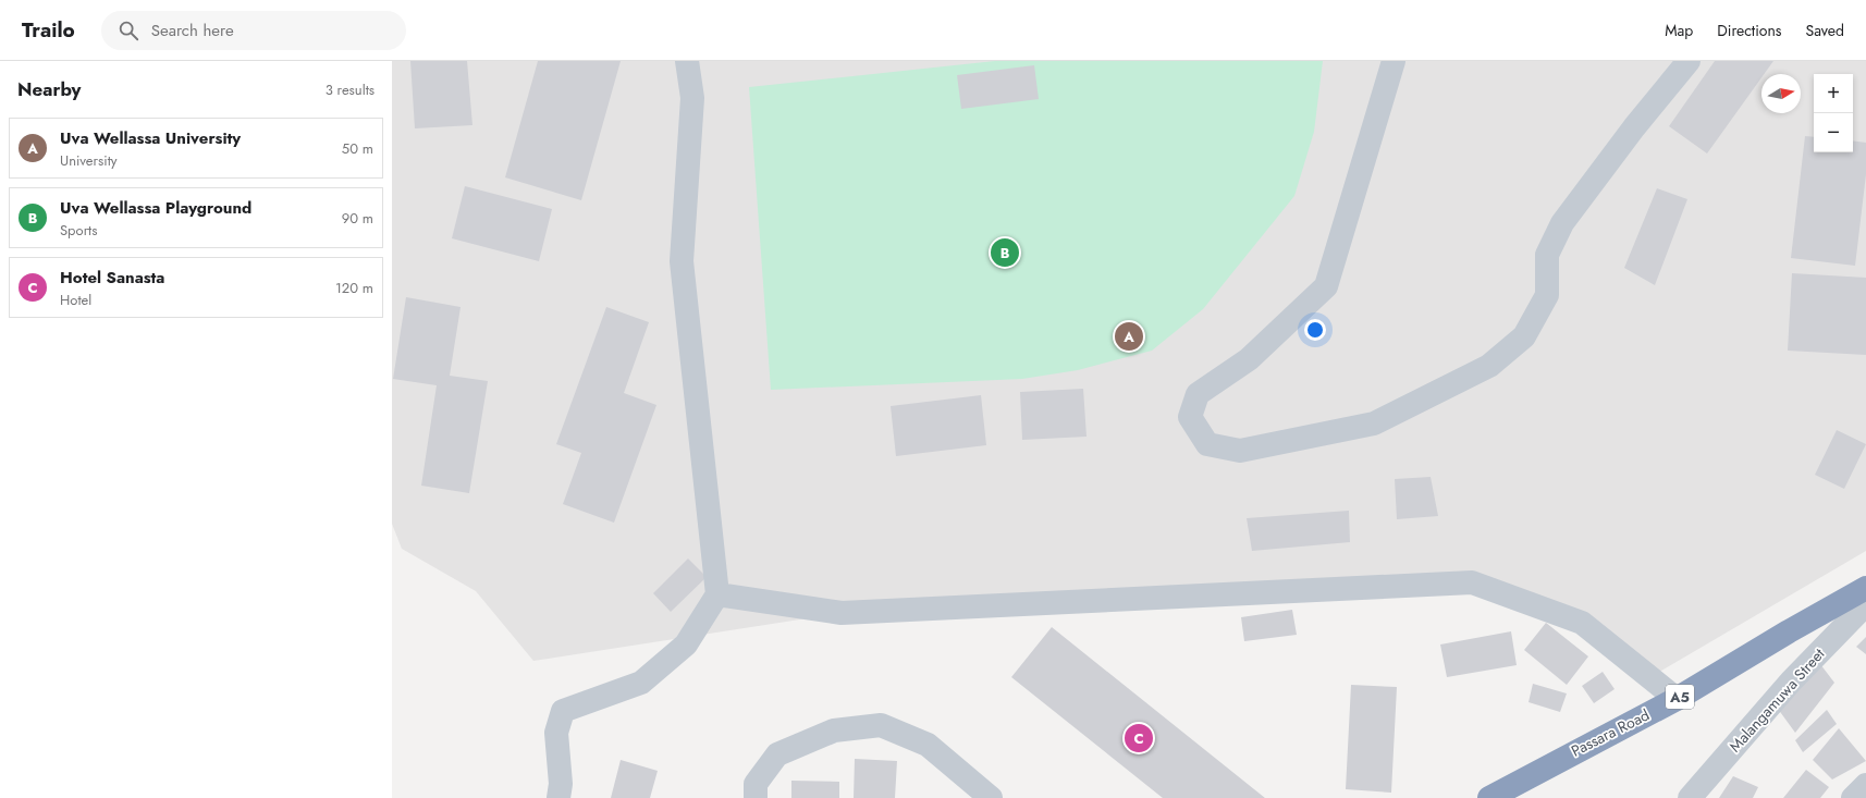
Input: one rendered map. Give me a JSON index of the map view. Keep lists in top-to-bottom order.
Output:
{
  "streets": {
    "highway": ["A5", "Passara Road"],
    "street": ["Malangamuwa Street"]
  },
  "north": "right",
  "page": {
    "header": "Trailo",
    "search": "Search here",
    "nav": ["Map", "Directions", "Saved"],
    "heading": ["Nearby", "3 results"],
    "map_buttons": ["+", "−"],
    "list": [
      {
        "mark": "A",
        "name": "Uva Wellassa University",
        "note": "University",
        "value": "50 m"
      },
      {
        "mark": "B",
        "name": "Uva Wellassa Playground",
        "note": "Sports",
        "value": "90 m"
      },
      {
        "mark": "C",
        "name": "Hotel Sanasta",
        "note": "Hotel",
        "value": "120 m"
      }
    ],
    "pins": ["B", "A", "C"]
  }
}
